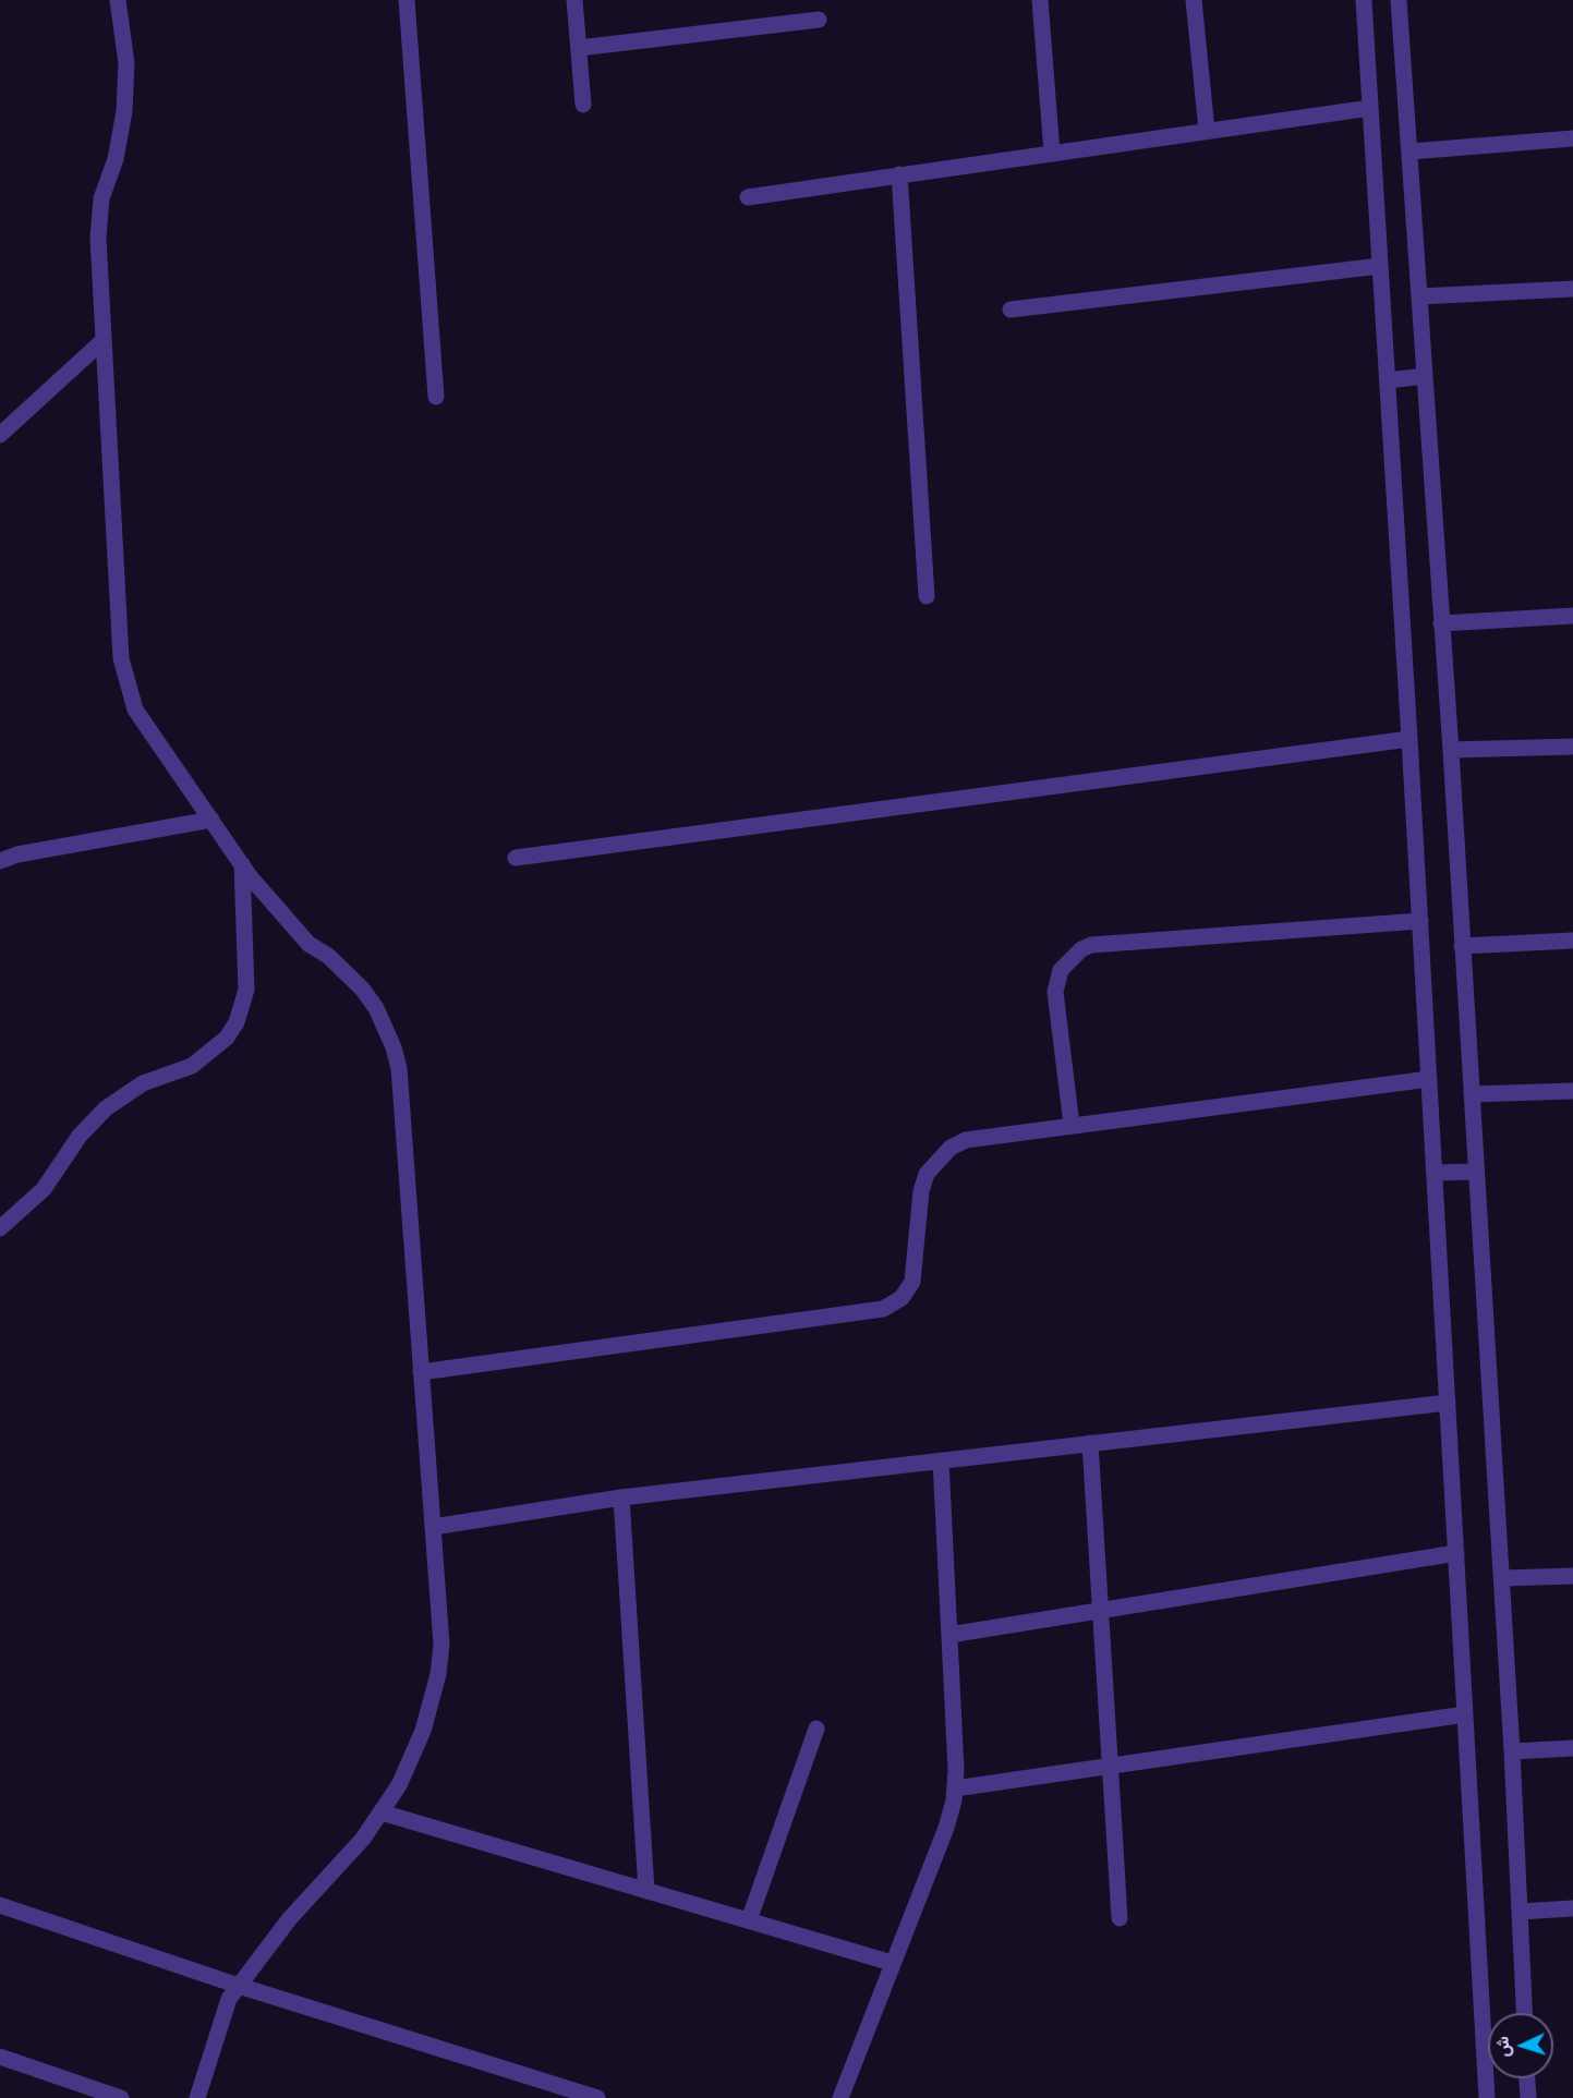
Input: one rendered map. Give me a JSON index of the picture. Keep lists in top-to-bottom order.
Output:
{
  "north": "left"
}
